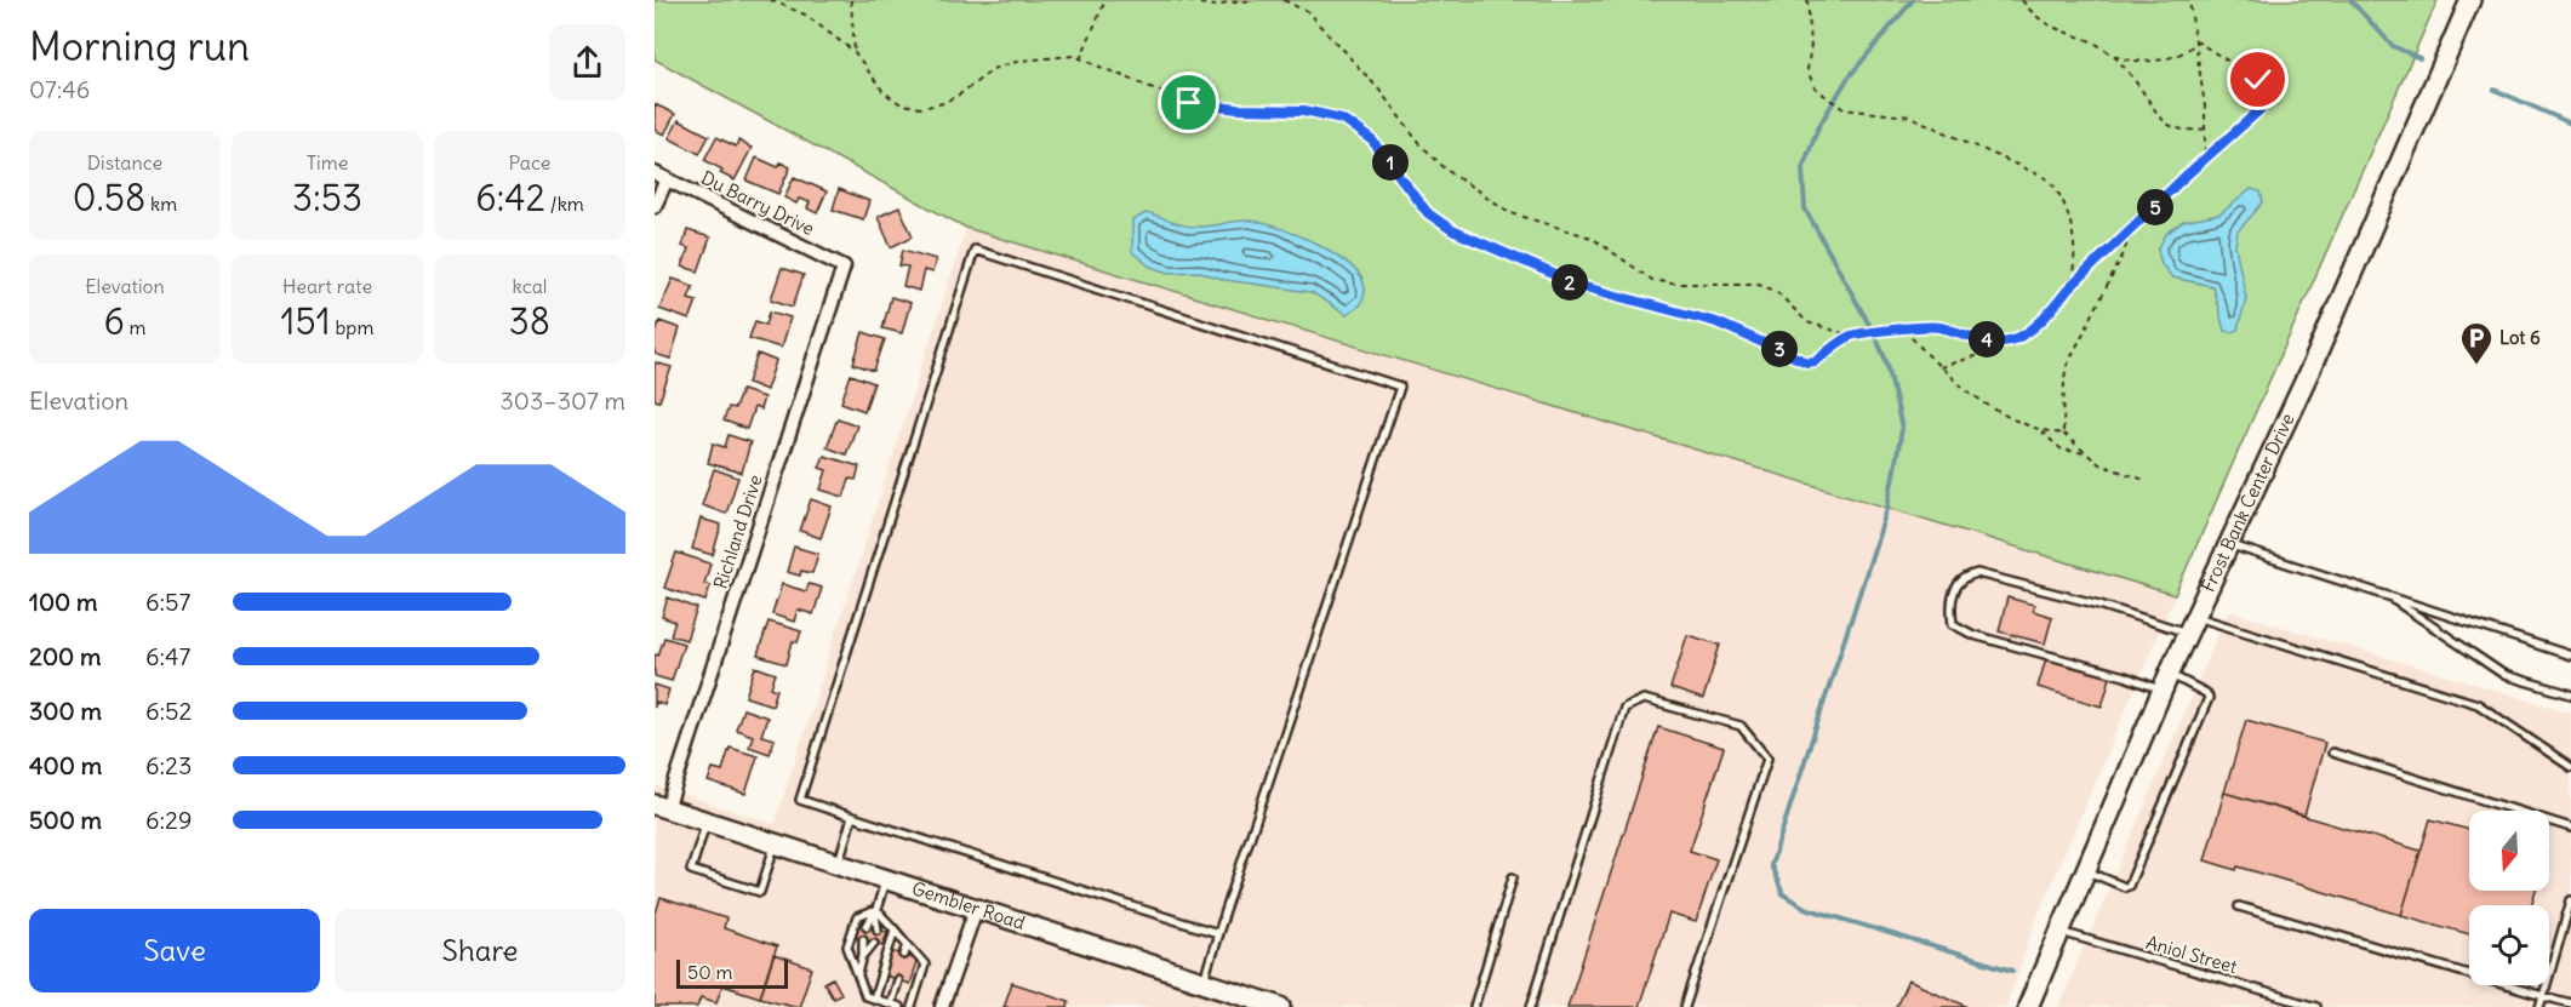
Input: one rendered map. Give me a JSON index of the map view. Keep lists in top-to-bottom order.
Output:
{
  "streets": {
    "main road": ["Frost Bank Center Drive", "Gembler Road"],
    "street": ["Du Barry Drive", "Richland Drive"],
    "lane": ["Aniol Street"]
  },
  "crossings": [
    ["Du Barry Drive", "Richland Drive"],
    ["Frost Bank Center Drive", "Aniol Street"],
    ["Richland Drive", "Gembler Road"]
  ],
  "places": {
    "parking": ["Lot 6"]
  },
  "scale_bar": "50 m",
  "north": "bottom",
  "page": {
    "heading": ["Morning run", "07:46"],
    "stats": [
      ["Distance", "0.58 km"],
      ["Time", "3:53"],
      ["Pace", "6:42 /km"],
      ["Elevation", "6 m"],
      ["Heart rate", "151 bpm"],
      ["kcal", "38"]
    ],
    "pins": [
      "1",
      "5",
      "2",
      "4",
      "3"
    ],
    "chart": ["Elevation", "303–307 m"],
    "list": [
      {
        "name": "100 m",
        "note": "6:57"
      },
      {
        "name": "200 m",
        "note": "6:47"
      },
      {
        "name": "300 m",
        "note": "6:52"
      },
      {
        "name": "400 m",
        "note": "6:23"
      },
      {
        "name": "500 m",
        "note": "6:29"
      }
    ],
    "buttons": ["Save", "Share"],
    "scale": "50 m"
  }
}
